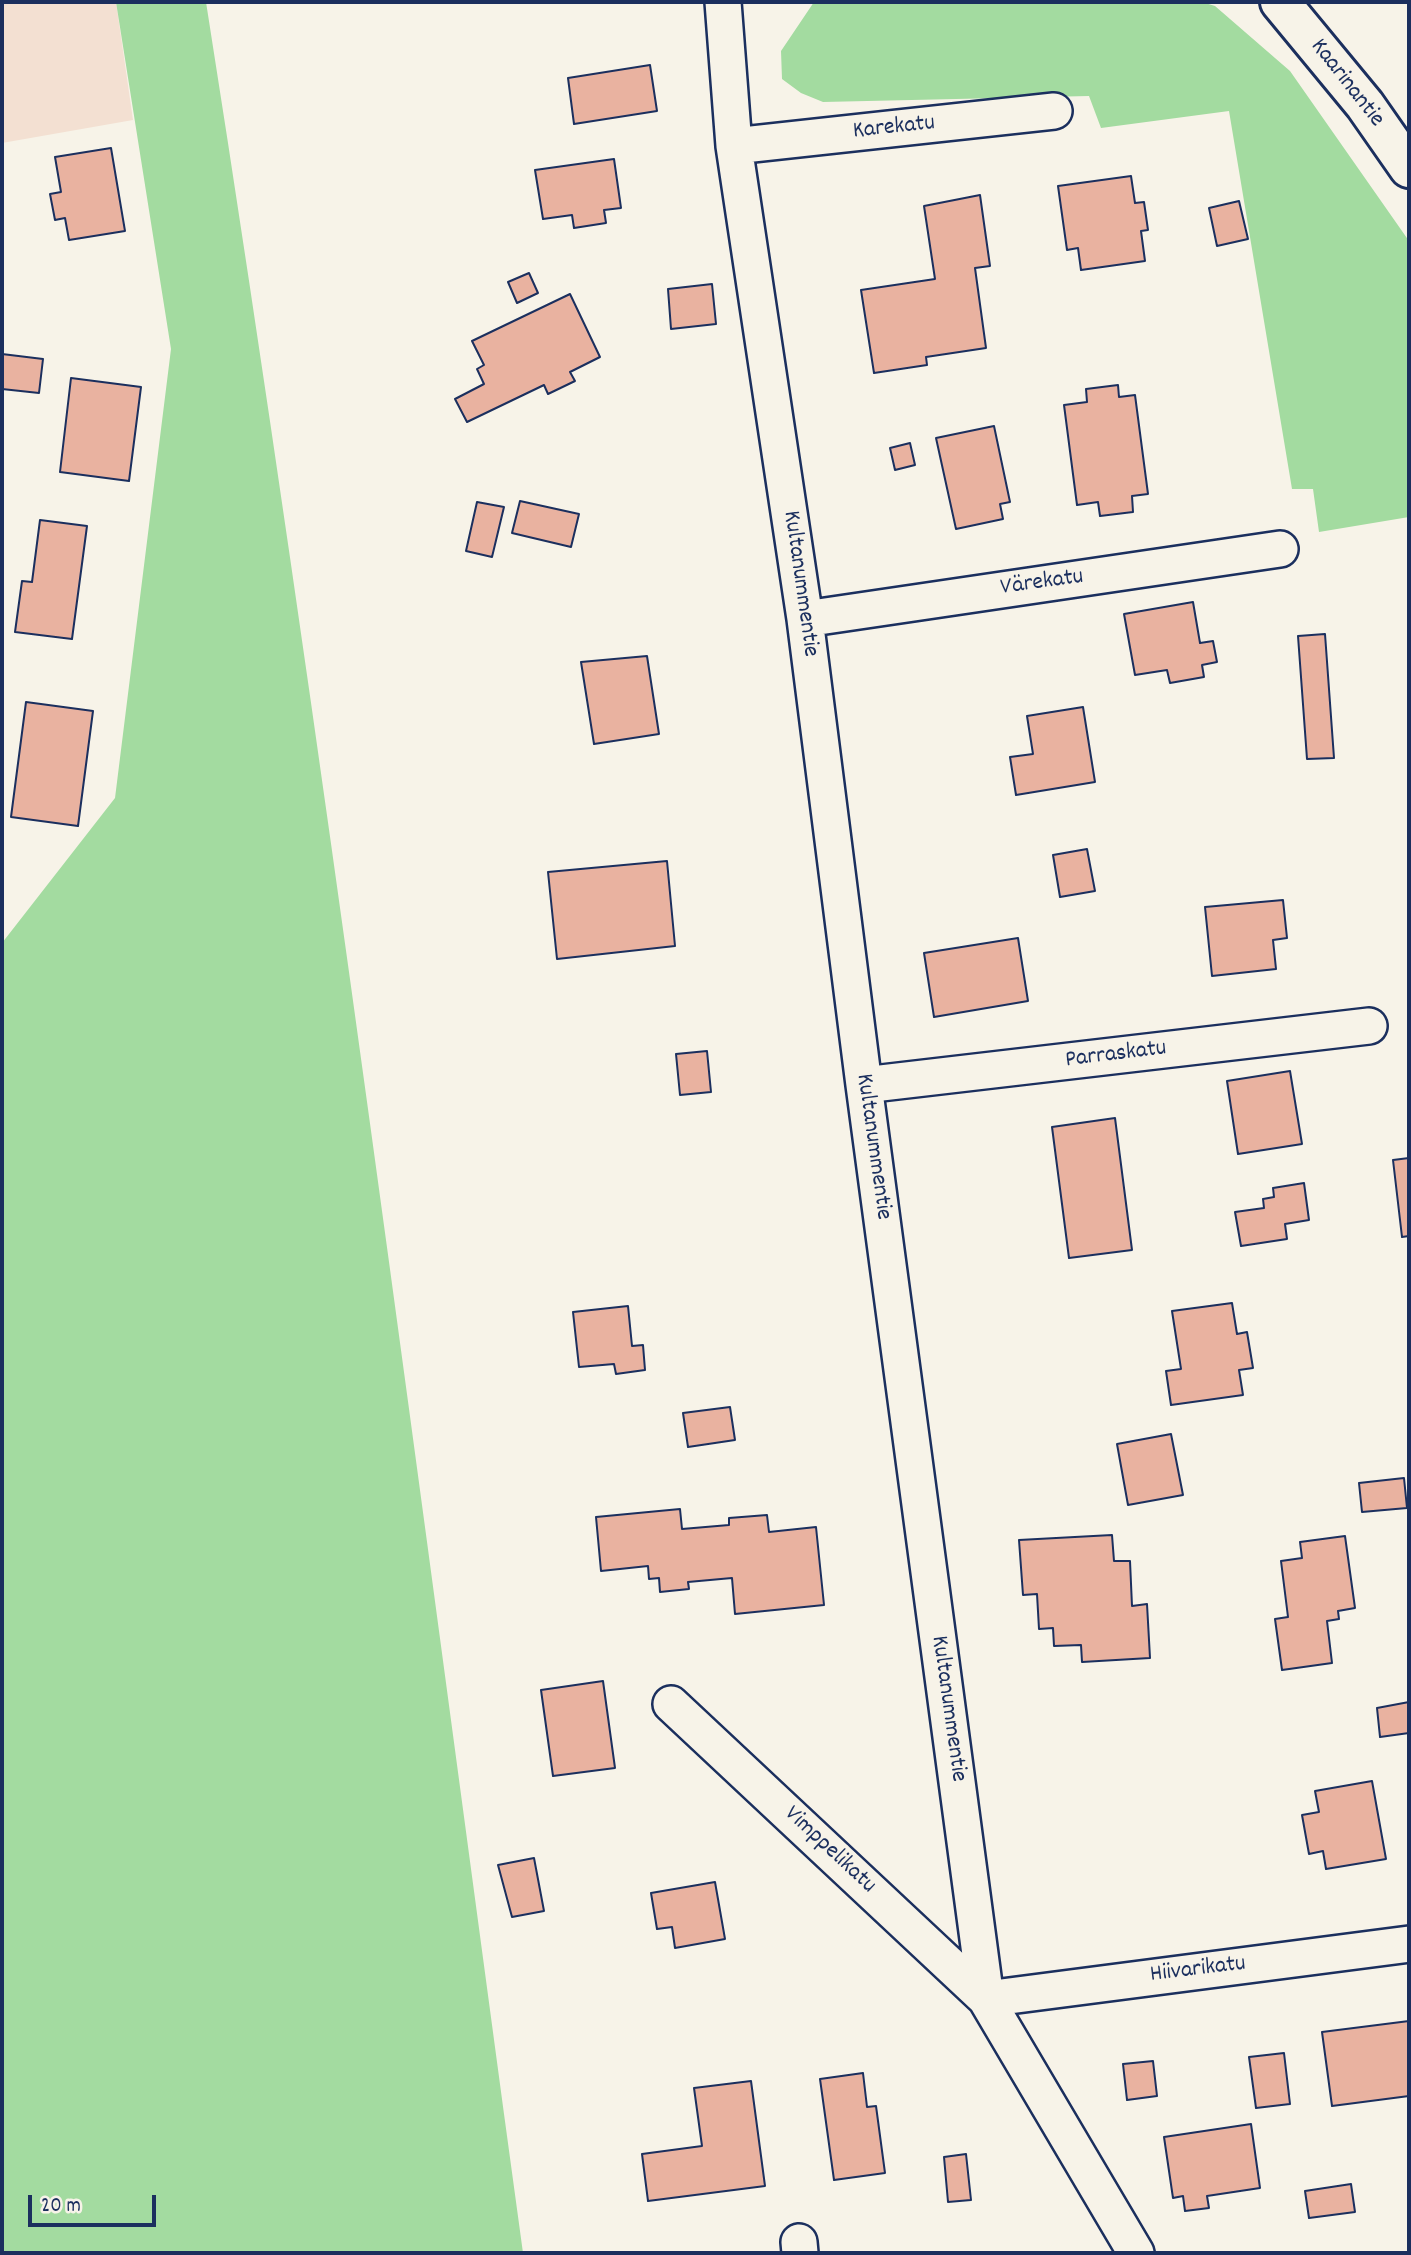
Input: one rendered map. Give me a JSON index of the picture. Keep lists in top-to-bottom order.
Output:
{
  "streets": {
    "main road": ["Kaarinantie"],
    "street": [
      "Karekatu",
      "Kultanummentie",
      "Värekatu",
      "Parraskatu",
      "Vimppelikatu",
      "Hiivarikatu"
    ]
  },
  "crossings": [
    ["Karekatu", "Kultanummentie"],
    ["Kultanummentie", "Värekatu"],
    ["Kultanummentie", "Parraskatu"],
    ["Kultanummentie", "Vimppelikatu"],
    ["Kultanummentie", "Hiivarikatu"],
    ["Vimppelikatu", "Hiivarikatu"]
  ],
  "scale_bar": "20 m"
}
